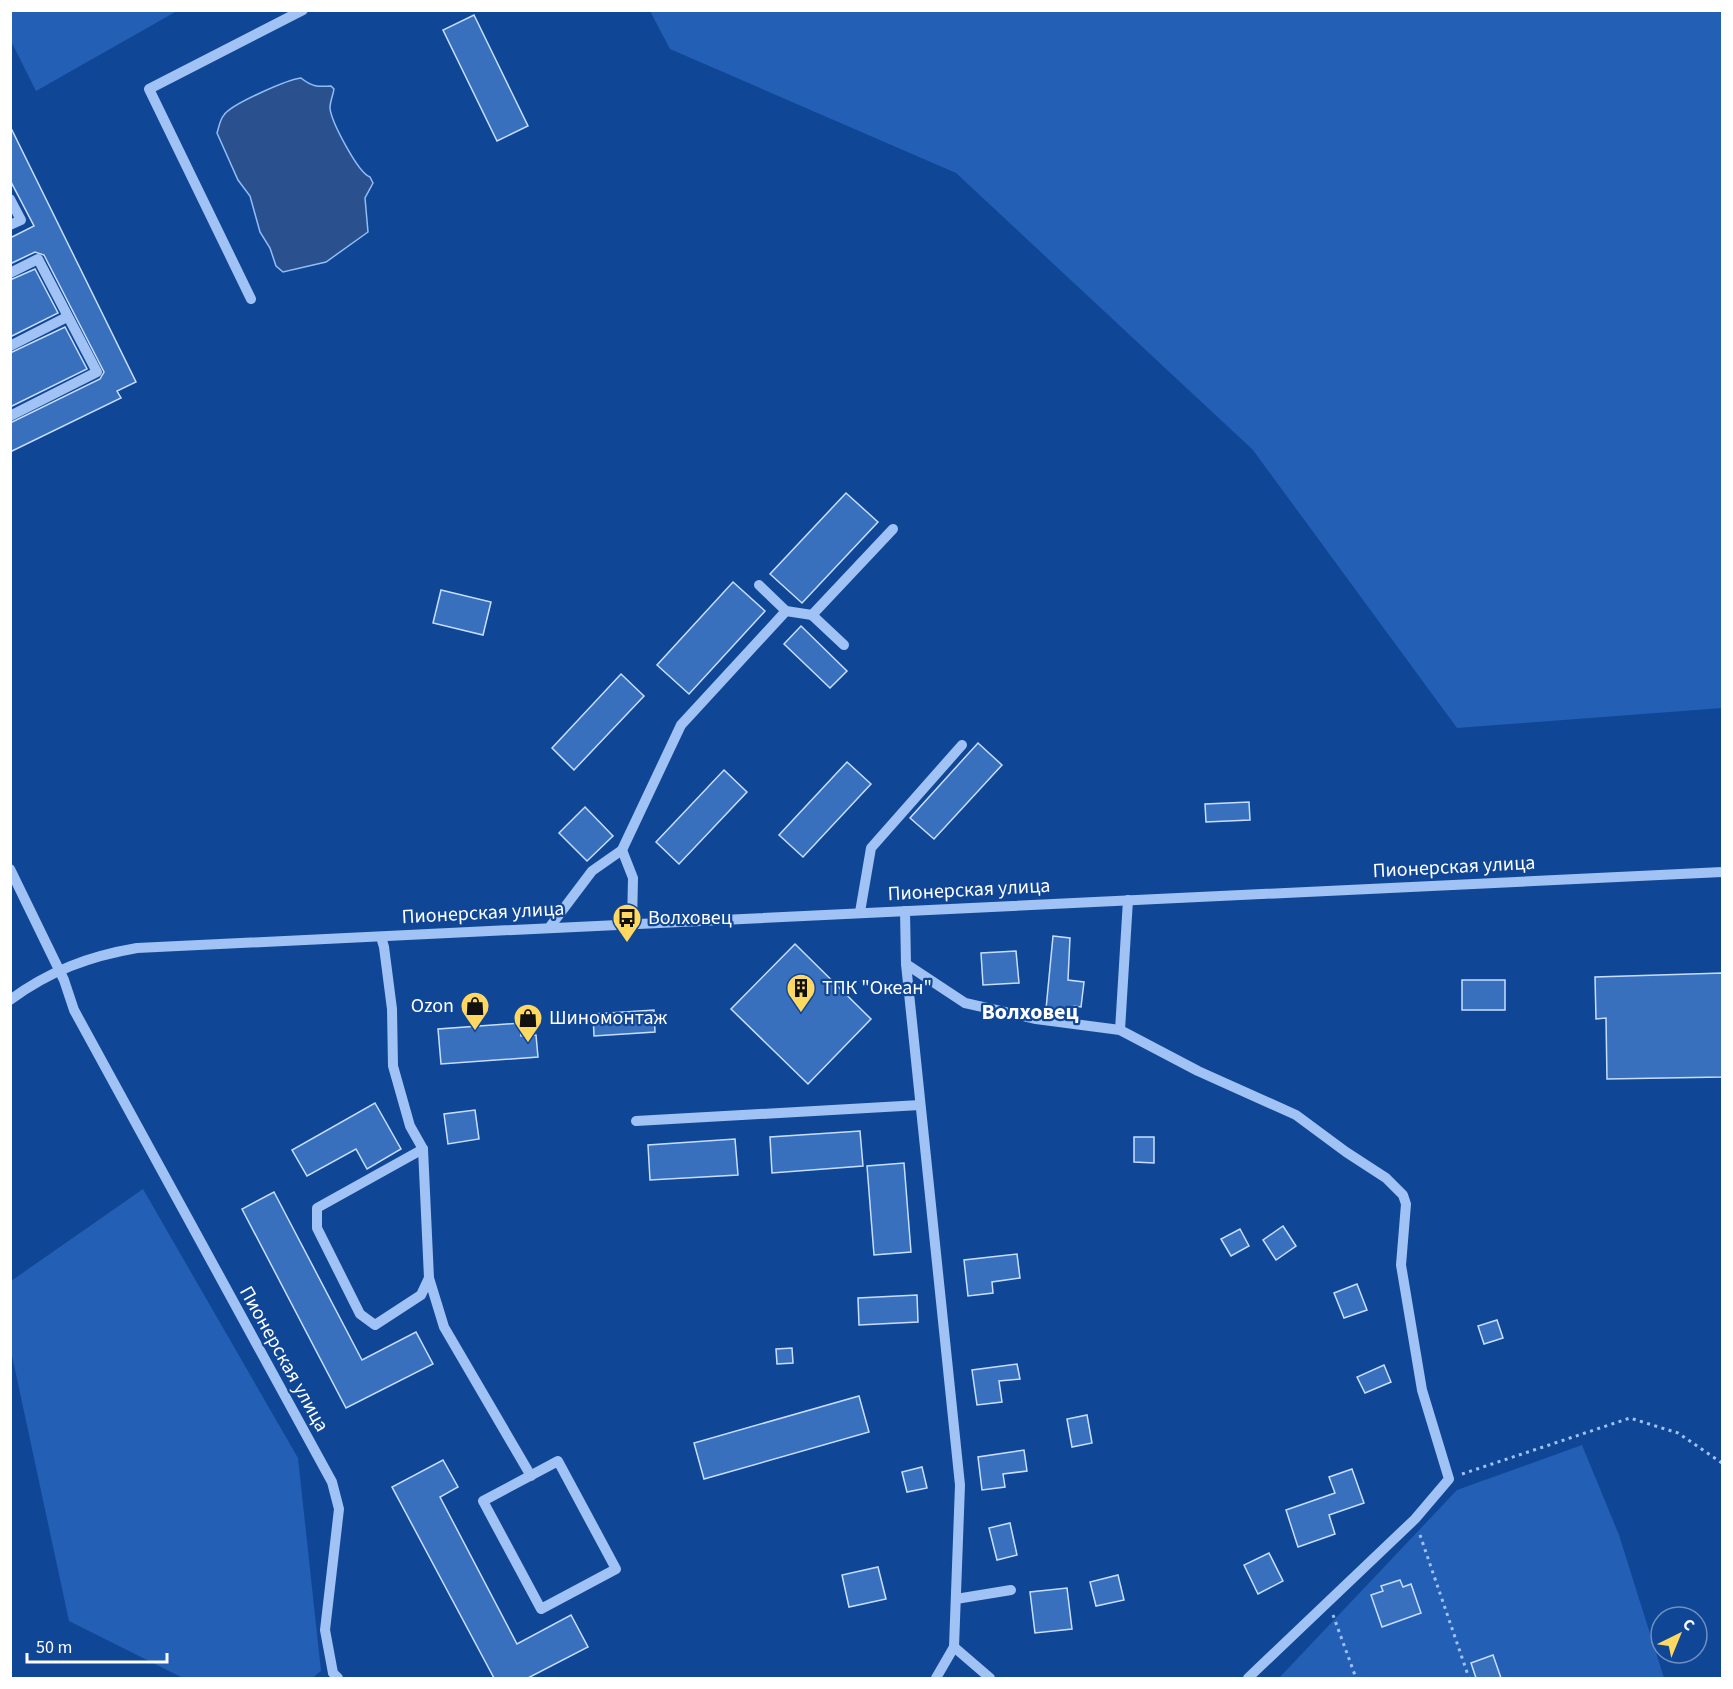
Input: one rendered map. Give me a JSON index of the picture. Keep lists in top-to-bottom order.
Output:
{
  "streets": {
    "street": ["Пионерская улица"]
  },
  "districts": ["Волховец"],
  "places": {
    "bus stop": ["Волховец"],
    "building": ["ТПК \"Океан\""],
    "shop": ["Ozon", "Шиномонтаж"]
  },
  "scale_bar": "50 m",
  "north": "top right"
}
